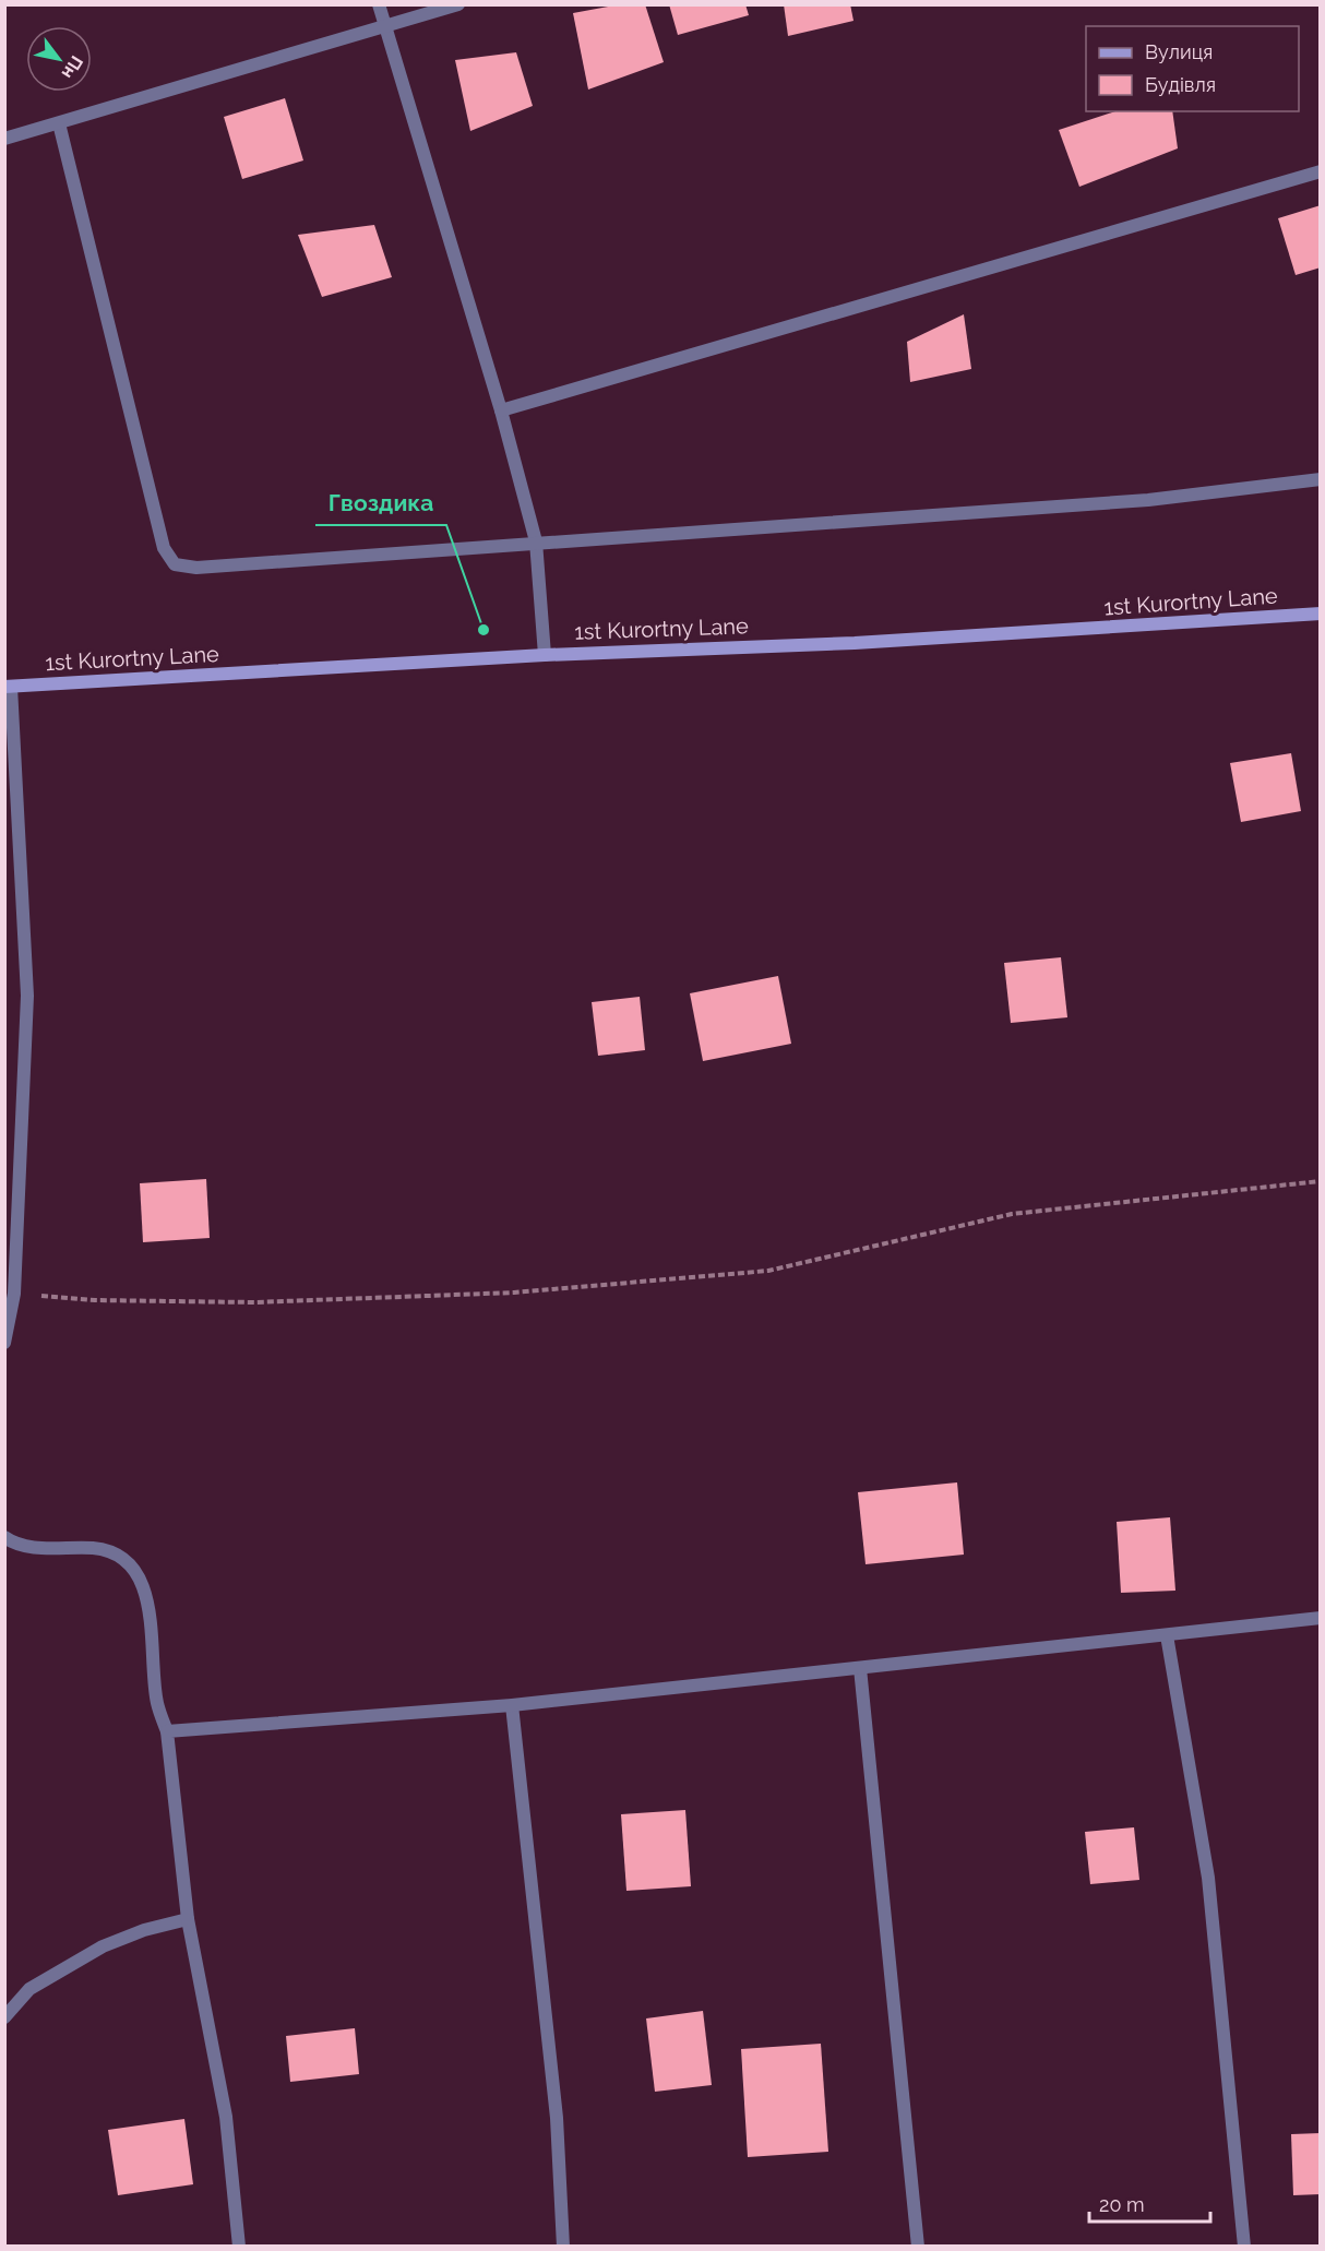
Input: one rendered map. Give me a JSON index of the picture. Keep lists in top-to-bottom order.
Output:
{
  "streets": {
    "street": ["1st Kurortny Lane"]
  },
  "places": ["Гвоздика"],
  "legend": ["Вулиця", "Будівля"],
  "scale_bar": "20 m",
  "north": "bottom right"
}
